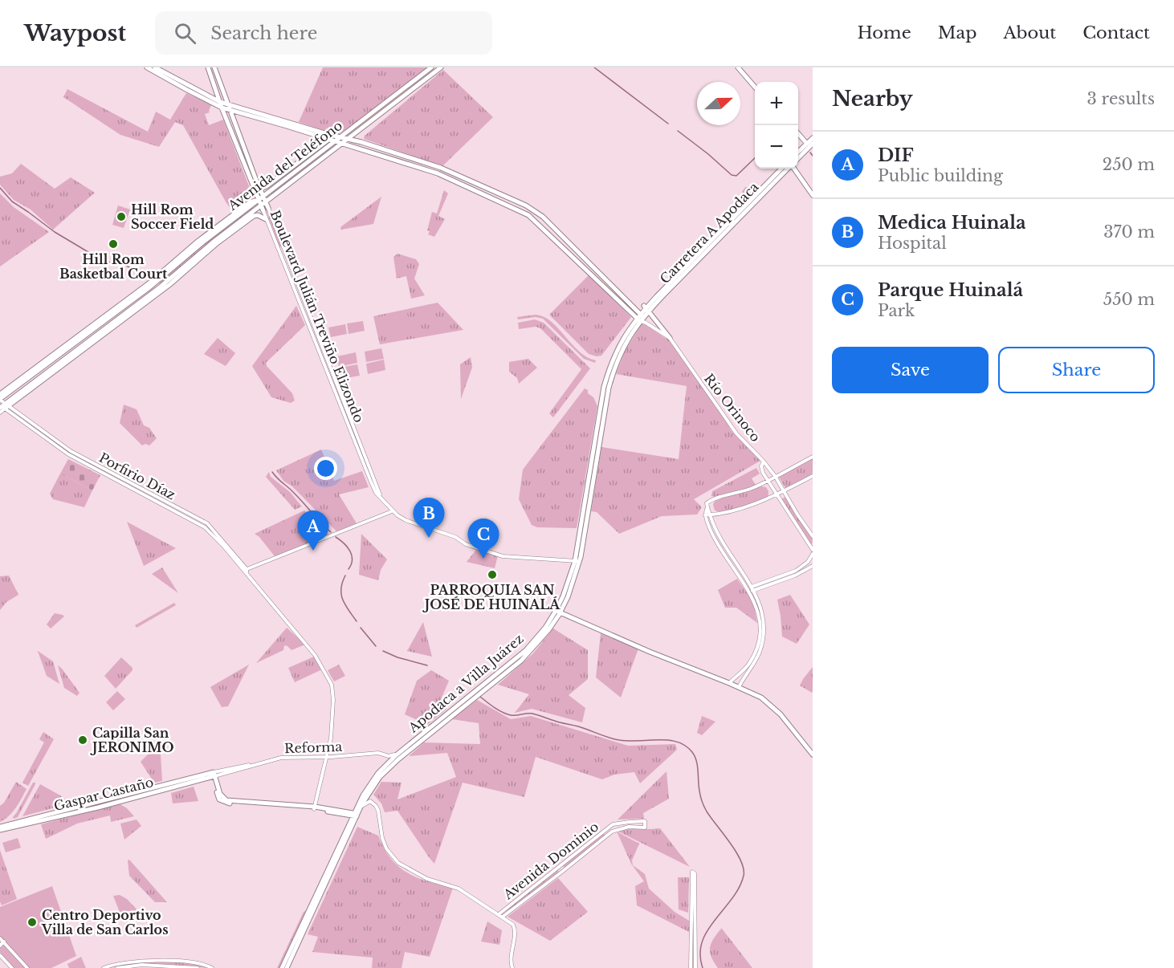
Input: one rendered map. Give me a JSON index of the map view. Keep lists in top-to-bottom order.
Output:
{
  "streets": {
    "main road": [
      "Avenida del Teléfono",
      "Carretera A Apodaca",
      "Boulevard Julián Treviño Elizondo",
      "Apodaca a Villa Juárez",
      "Gaspar Castaño"
    ],
    "street": [
      "Río Orinoco",
      "Porfirio Díaz",
      "Reforma",
      "Avenida Dominio"
    ]
  },
  "crossings": [
    ["Avenida del Teléfono", "Boulevard Julián Treviño Elizondo"],
    ["Carretera A Apodaca", "Río Orinoco"],
    ["Carretera A Apodaca", "Apodaca a Villa Juárez"],
    ["Río Orinoco", "Apodaca a Villa Juárez"],
    ["Porfirio Díaz", "Reforma"],
    ["Apodaca a Villa Juárez", "Reforma"],
    ["Reforma", "Gaspar Castaño"]
  ],
  "places": [
    "Hill Rom Soccer Field",
    "Hill Rom Basketbal Court",
    "PARROQUIA SAN JOSÉ DE HUINALÁ",
    "Capilla San JERONIMO",
    "Centro Deportivo Villa de San Carlos"
  ],
  "north": "right",
  "page": {
    "header": "Waypost",
    "search": "Search here",
    "nav": [
      "Home",
      "Map",
      "About",
      "Contact"
    ],
    "heading": ["Nearby", "3 results"],
    "map_buttons": ["+", "−"],
    "list": [
      {
        "mark": "A",
        "name": "DIF",
        "note": "Public building",
        "value": "250 m"
      },
      {
        "mark": "B",
        "name": "Medica Huinala",
        "note": "Hospital",
        "value": "370 m"
      },
      {
        "mark": "C",
        "name": "Parque Huinalá",
        "note": "Park",
        "value": "550 m"
      }
    ],
    "buttons": ["Save", "Share"],
    "pins": ["B", "A", "C"]
  }
}
